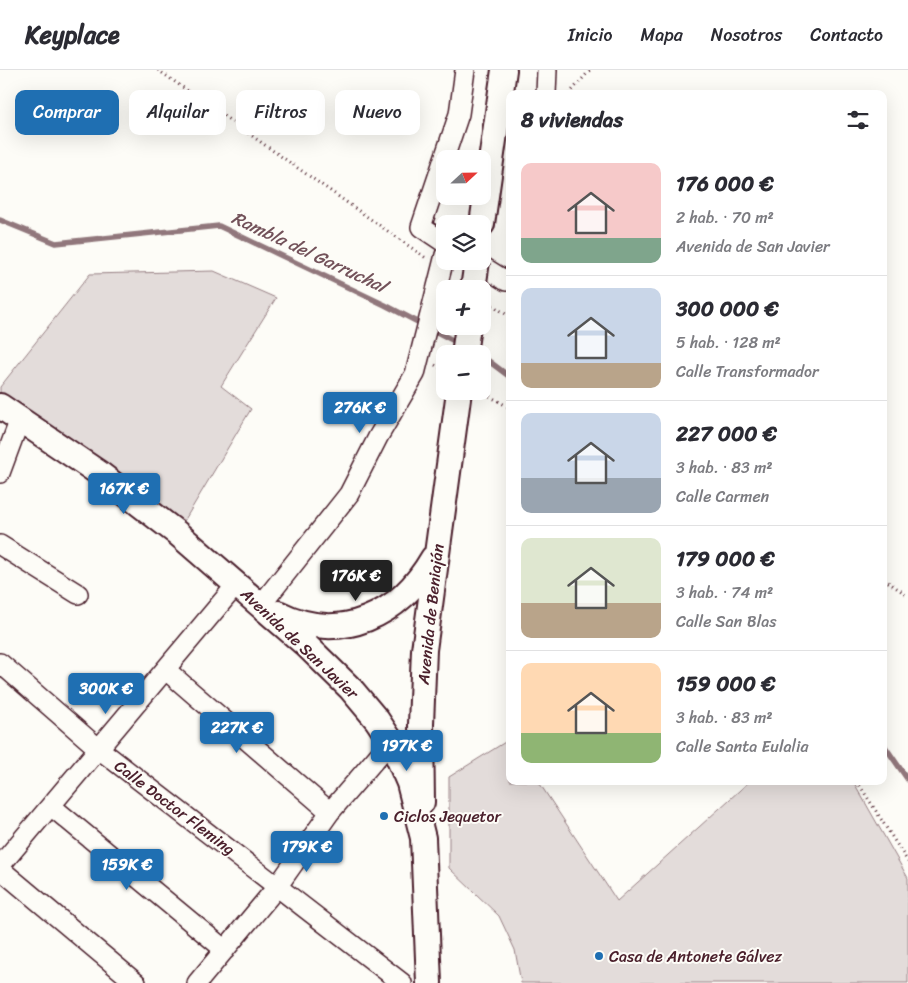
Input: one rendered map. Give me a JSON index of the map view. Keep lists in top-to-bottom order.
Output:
{
  "streets": {
    "main road": ["Avenida de Beniaján", "Avenida de San Javier"],
    "street": ["Calle Doctor Fleming"]
  },
  "crossings": [
    ["Avenida de Beniaján", "Avenida de San Javier"]
  ],
  "water": ["Rambla del Garruchal"],
  "places": ["Ciclos Jequetor", "Casa de Antonete Gálvez"],
  "north": "right",
  "page": {
    "header": "Keyplace",
    "nav": [
      "Inicio",
      "Mapa",
      "Nosotros",
      "Contacto"
    ],
    "chip": [
      "Comprar",
      "Alquilar",
      "Filtros",
      "Nuevo"
    ],
    "heading": "8 viviendas",
    "map_buttons": ["+", "−"],
    "list": [
      {
        "name": "176 000 €",
        "note": "2 hab. · 70 m² · Avenida de San Javier"
      },
      {
        "name": "300 000 €",
        "note": "5 hab. · 128 m² · Calle Transformador"
      },
      {
        "name": "227 000 €",
        "note": "3 hab. · 83 m² · Calle Carmen"
      },
      {
        "name": "179 000 €",
        "note": "3 hab. · 74 m² · Calle San Blas"
      },
      {
        "name": "159 000 €",
        "note": "3 hab. · 83 m² · Calle Santa Eulalia"
      }
    ],
    "price": [
      "276K €",
      "167K €",
      "176K €",
      "300K €",
      "227K €",
      "197K €",
      "179K €",
      "159K €"
    ]
  }
}
